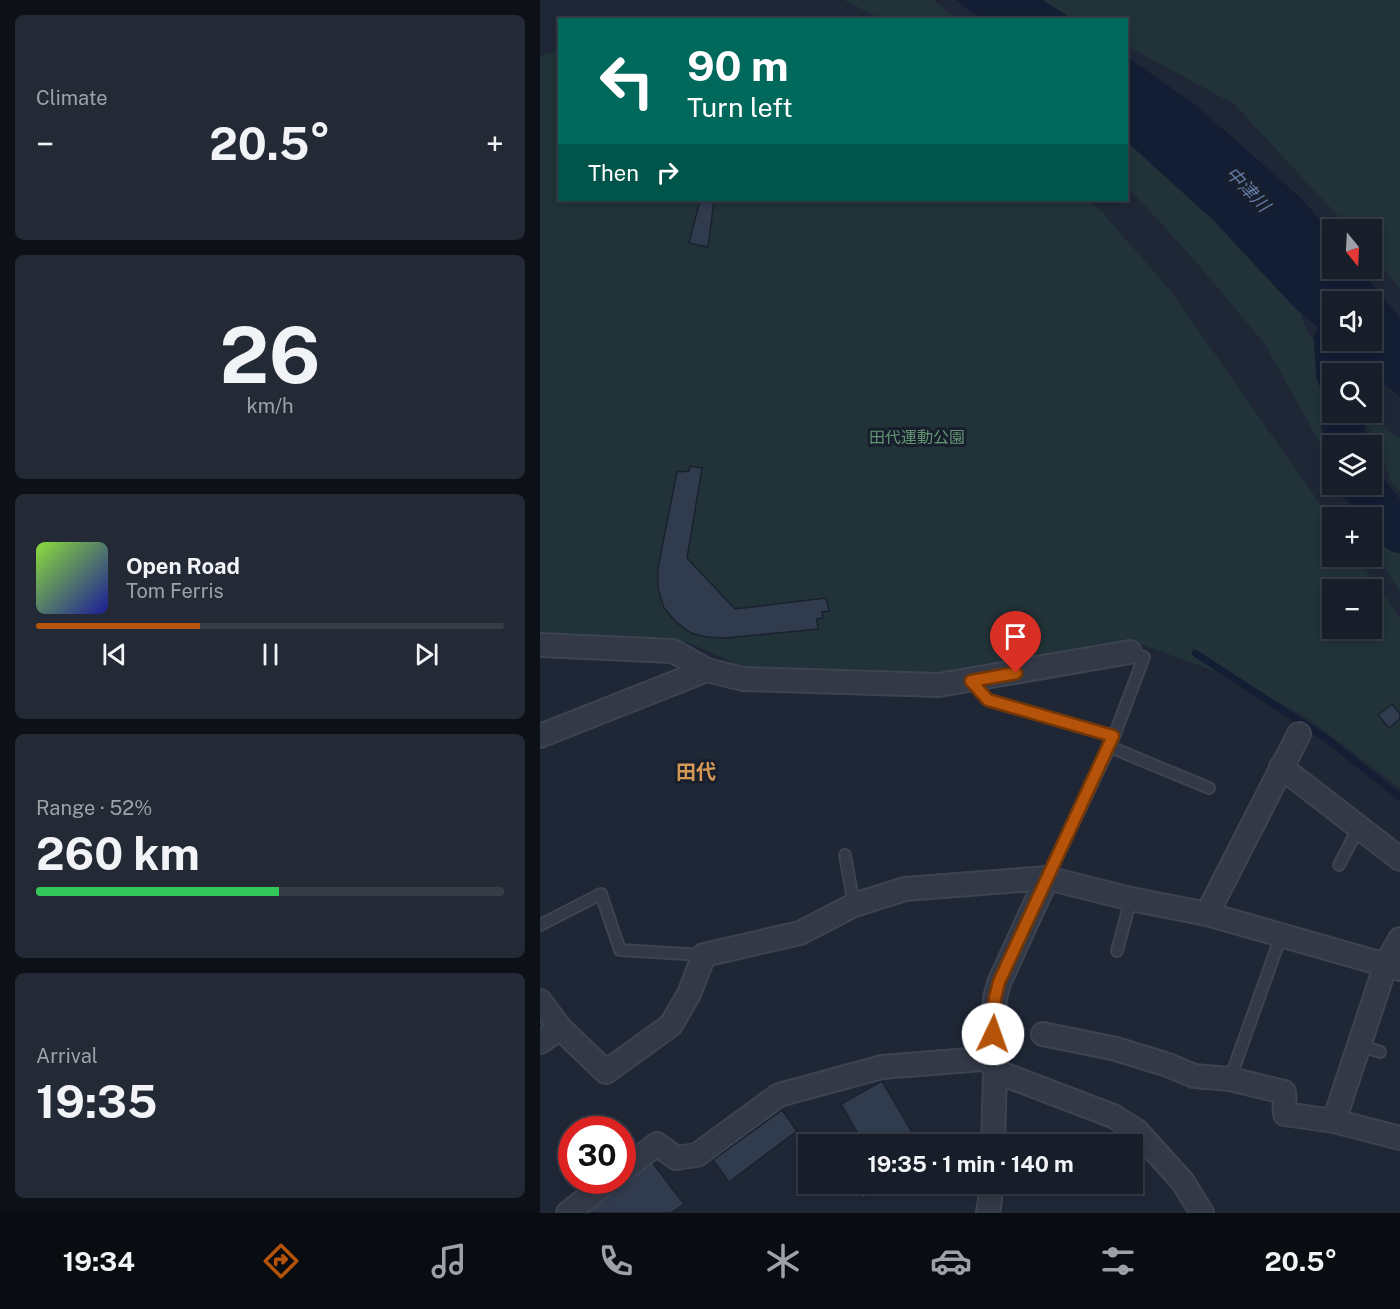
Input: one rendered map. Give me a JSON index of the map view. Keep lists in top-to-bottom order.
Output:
{
  "districts": ["田代"],
  "water": ["中津川"],
  "parks": ["田代運動公園"],
  "north": "bottom",
  "page": {
    "tile": [
      "Climate",
      ["26", "km/h"],
      ["Range · 52%", "260 km"],
      ["Arrival", "19:35"]
    ],
    "turn": ["90 m", "Turn left"],
    "heat": ["−", "20.5°", "+"],
    "then": "Then",
    "map_buttons": ["+", "−"],
    "song": ["Open Road", "Tom Ferris"],
    "limit": "30",
    "trip": "19:35 · 1 min · 140 m",
    "tabs": ["19:34", "20.5°"]
  }
}
